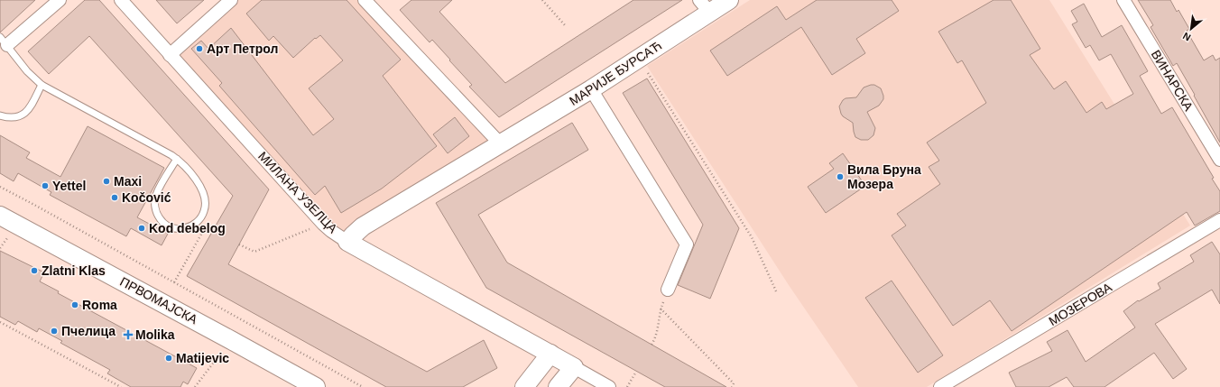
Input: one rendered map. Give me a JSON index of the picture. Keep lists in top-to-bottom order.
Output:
{
  "streets": {
    "street": [
      "МАРИЈЕ БУРСАЋ",
      "ВИНАРСКА",
      "МИЛАНА УЗЕЛЦА",
      "ПРВОМАЈСКА",
      "МОЗЕРОВА"
    ]
  },
  "crossings": [
    ["МАРИЈЕ БУРСАЋ", "МИЛАНА УЗЕЛЦА"]
  ],
  "places": {
    "other": [
      "Арт Петрол",
      "Вила Бруна Мозера",
      "Maxi",
      "Yettel",
      "Kočović",
      "Kod debelog",
      "Zlatni Klas",
      "Roma",
      "Пчелица",
      "Matijevic"
    ],
    "health": ["Molika"]
  },
  "north": "bottom left"
}
